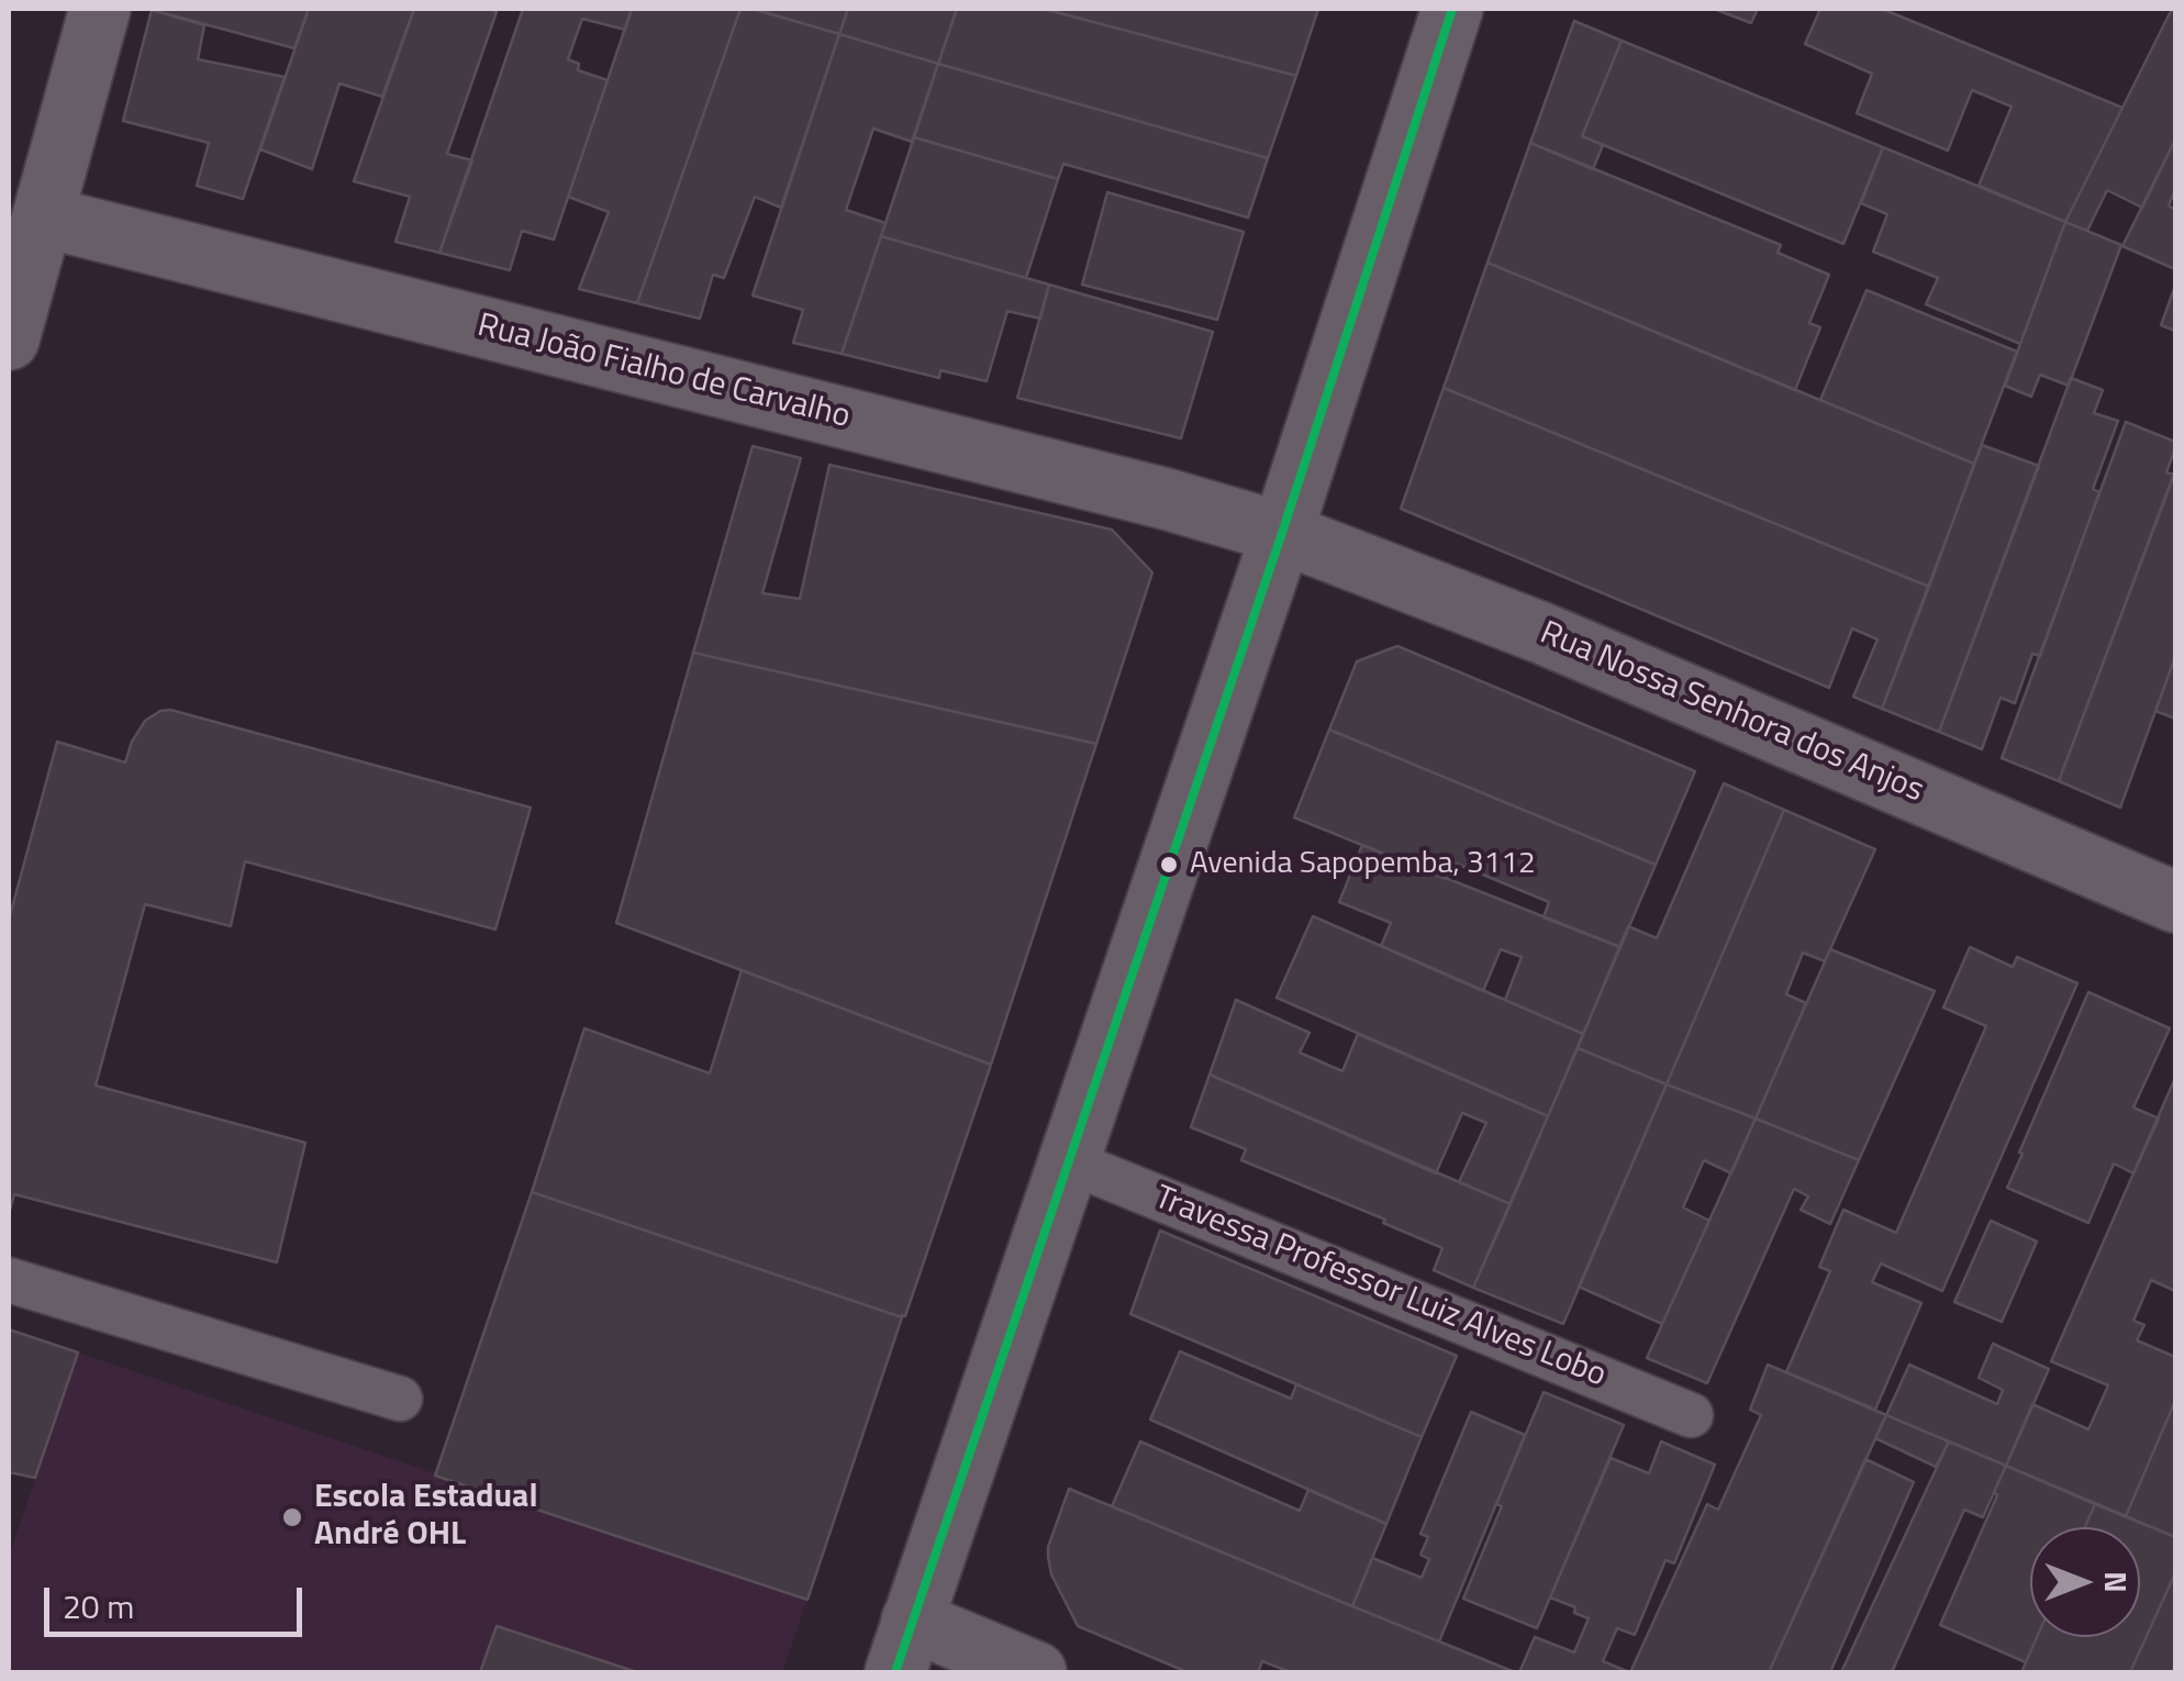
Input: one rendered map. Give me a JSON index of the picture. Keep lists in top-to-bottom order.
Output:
{
  "streets": {
    "street": ["Rua João Fialho de Carvalho", "Rua Nossa Senhora dos Anjos"],
    "lane": ["Travessa Professor Luiz Alves Lobo"]
  },
  "crossings": [
    ["Rua João Fialho de Carvalho", "Rua Nossa Senhora dos Anjos"]
  ],
  "places": ["Avenida Sapopemba, 3112", "Escola Estadual André OHL"],
  "scale_bar": "20 m",
  "north": "right"
}
